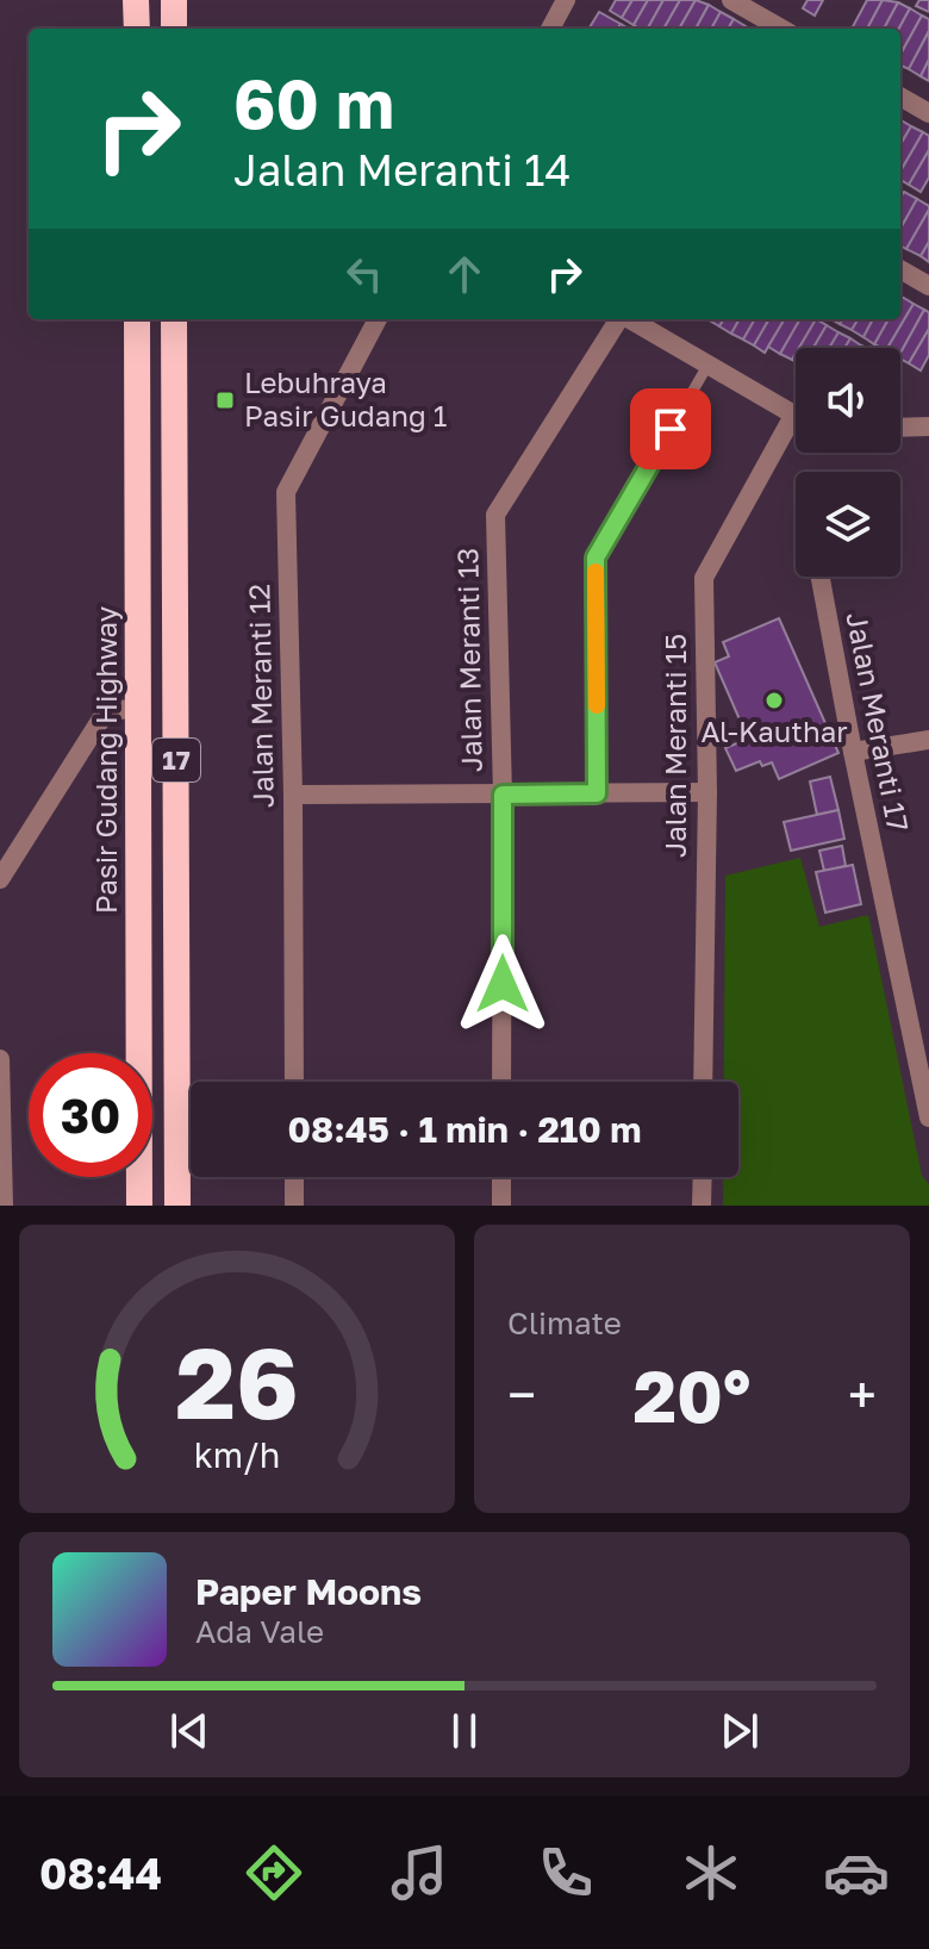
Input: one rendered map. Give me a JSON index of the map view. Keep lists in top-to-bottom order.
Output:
{
  "streets": {
    "highway": ["Pasir Gudang Highway", "17"],
    "street": [
      "Jalan Meranti 13",
      "Jalan Meranti 12",
      "Jalan Meranti 17",
      "Jalan Meranti 15"
    ]
  },
  "places": {
    "transit": ["Lebuhraya Pasir Gudang 1"],
    "other": ["Al-Kauthar"]
  },
  "page": {
    "turn": ["60 m", "Jalan Meranti 14"],
    "limit": "30",
    "trip": "08:45 · 1 min · 210 m",
    "tile": "Climate",
    "heat": ["−", "20°", "+"],
    "song": ["Paper Moons", "Ada Vale"],
    "tabs": "08:44",
    "gauge": ["26", "km/h"]
  }
}
